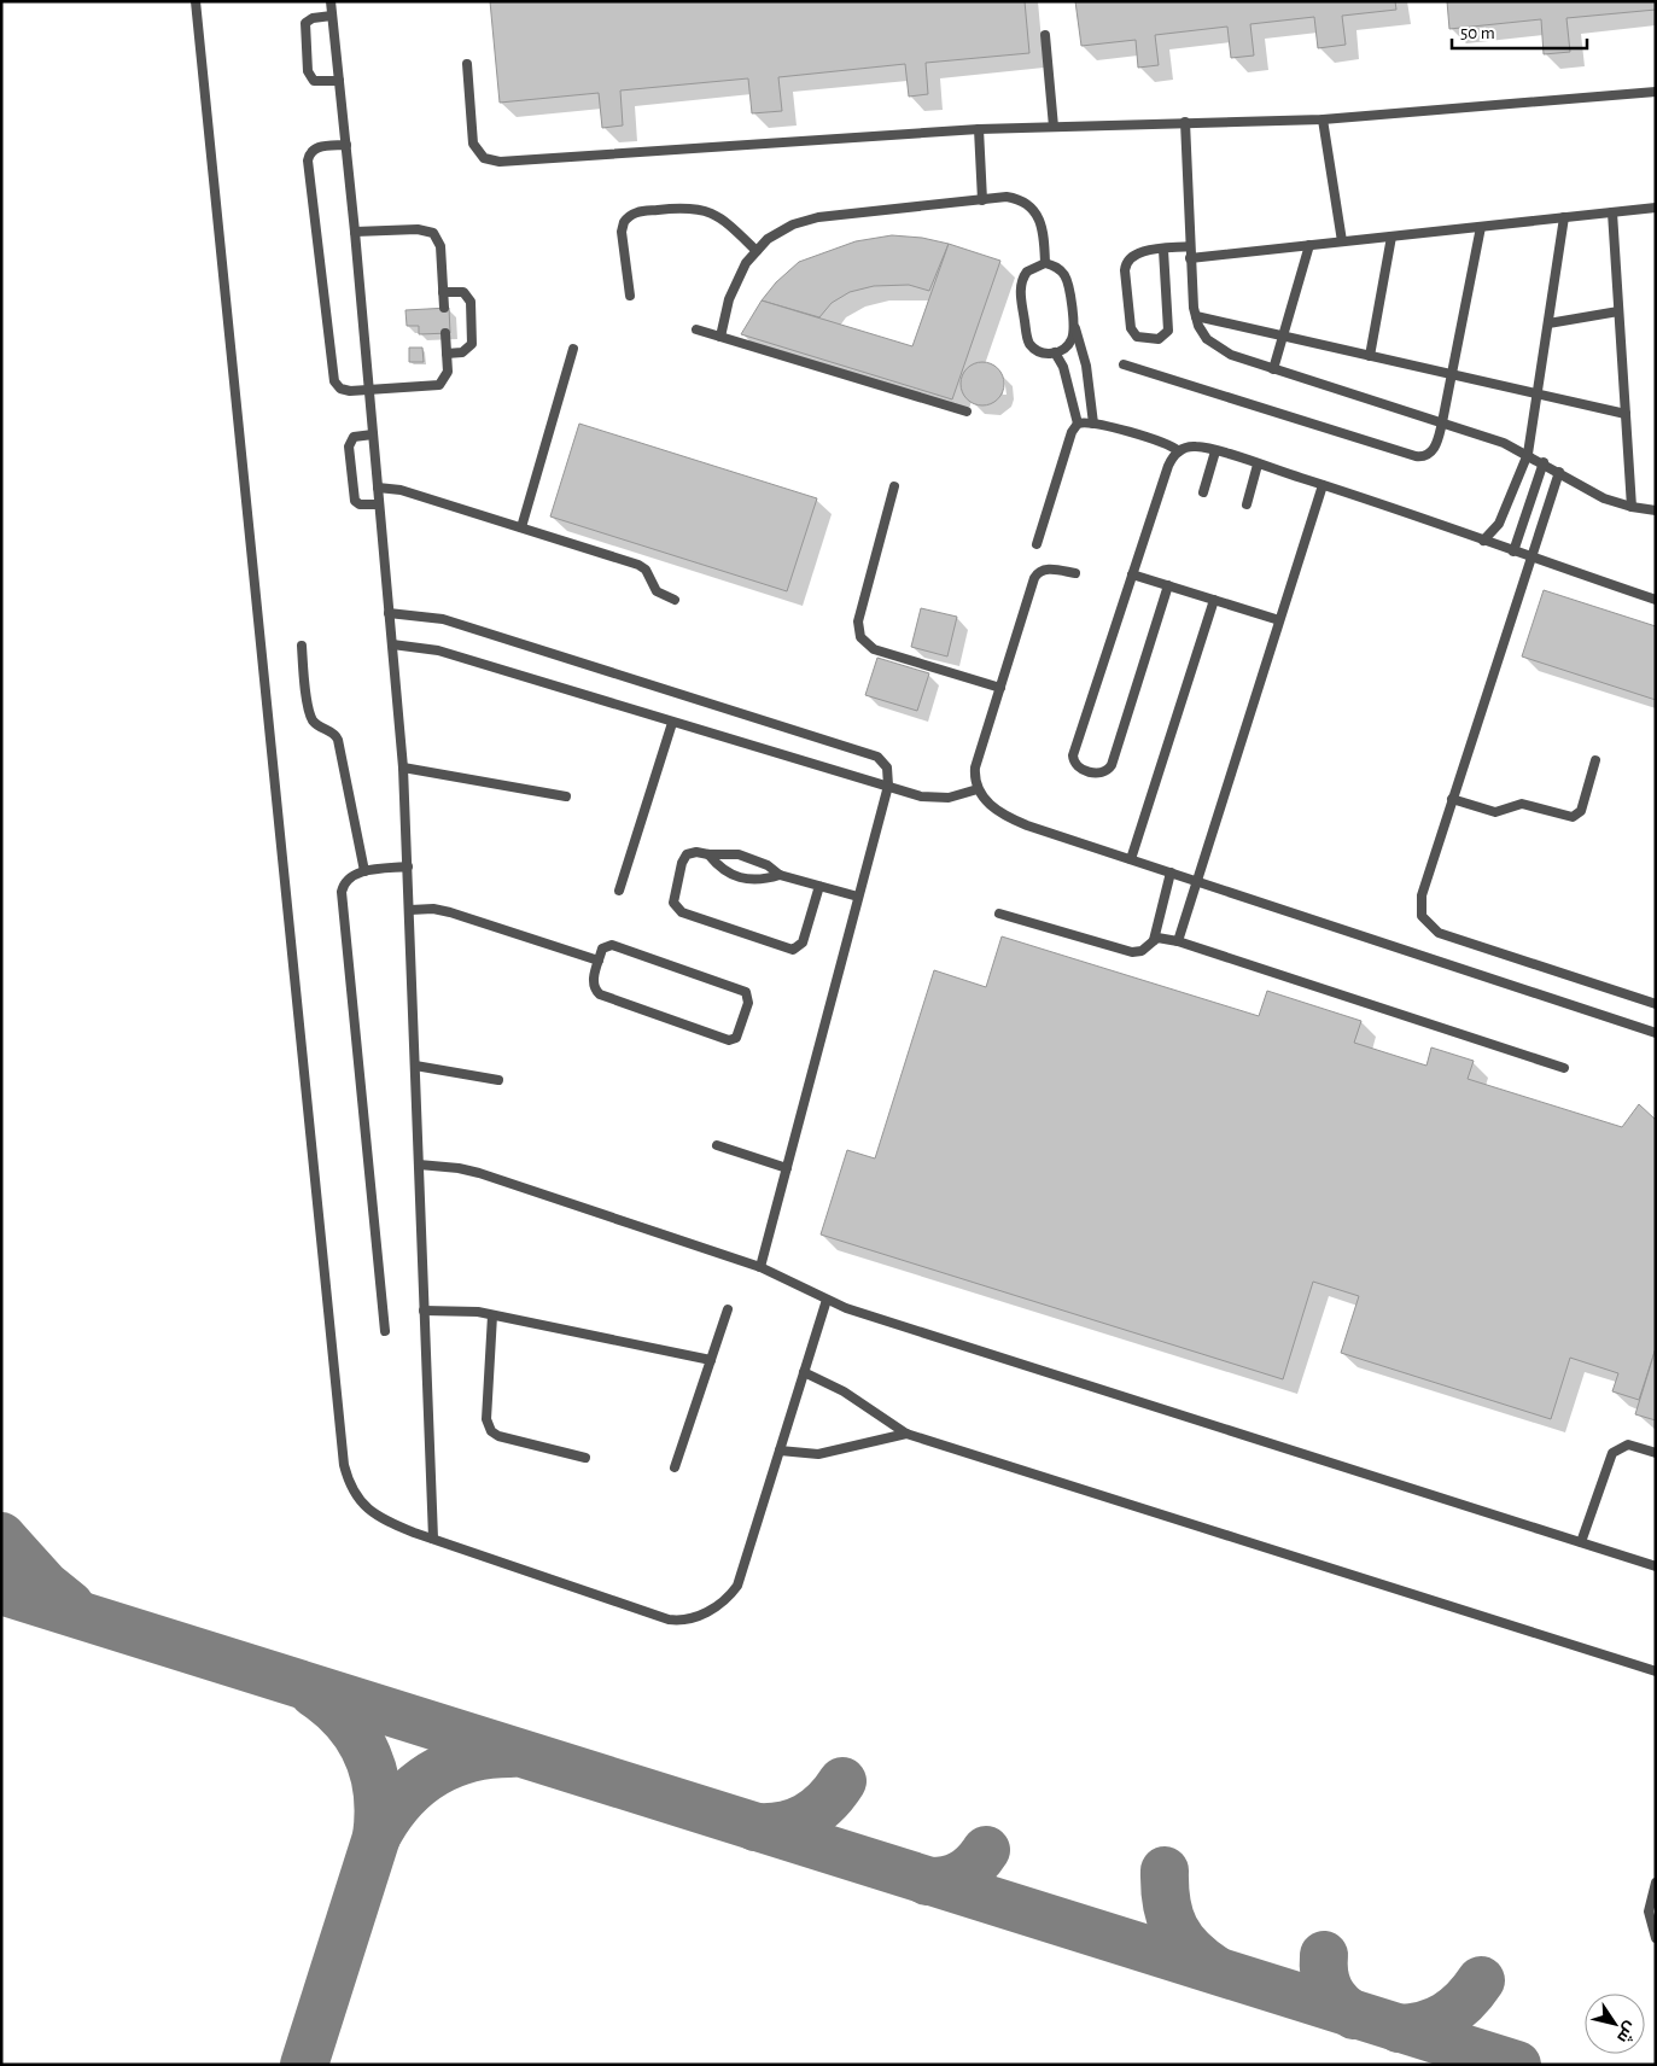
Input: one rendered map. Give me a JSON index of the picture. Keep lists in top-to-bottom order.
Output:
{
  "scale_bar": "50 m",
  "north": "bottom right"
}
